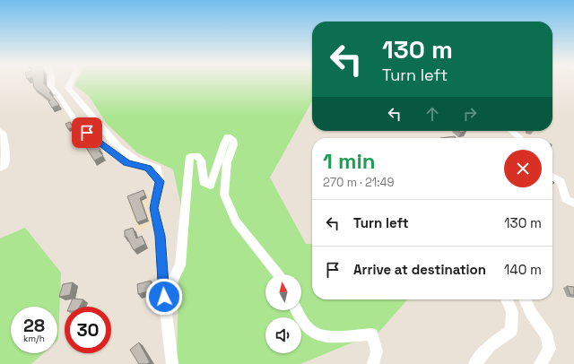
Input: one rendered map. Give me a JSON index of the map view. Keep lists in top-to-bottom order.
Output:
{
  "north": "top",
  "page": {
    "turn": ["130 m", "Turn left"],
    "heading": ["1 min", "270 m · 21:49"],
    "list": [
      {
        "name": "Turn left",
        "value": "130 m"
      },
      {
        "name": "Arrive at destination",
        "value": "140 m"
      }
    ],
    "speed": "28 km/h",
    "limit": "30"
  }
}
